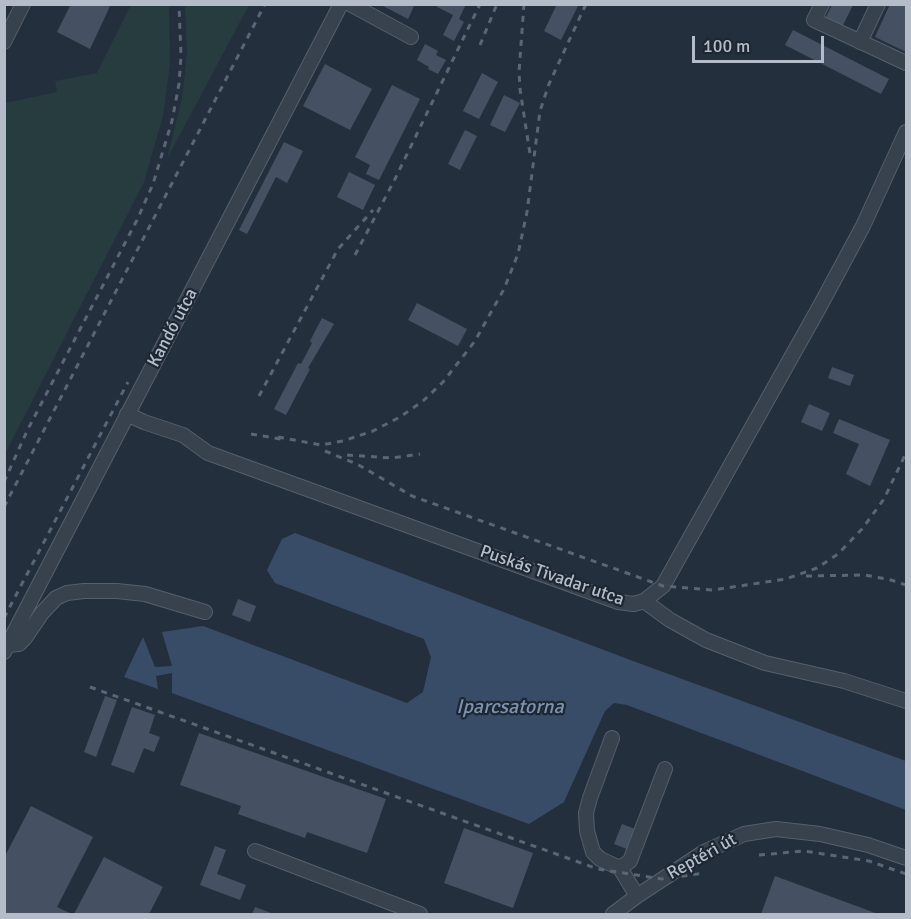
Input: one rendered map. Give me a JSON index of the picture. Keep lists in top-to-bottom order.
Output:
{
  "streets": {
    "street": ["Kandó utca", "Puskás Tivadar utca", "Reptéri út"]
  },
  "crossings": [
    ["Kandó utca", "Puskás Tivadar utca"]
  ],
  "water": ["Iparcsatorna"],
  "scale_bar": "100 m"
}
